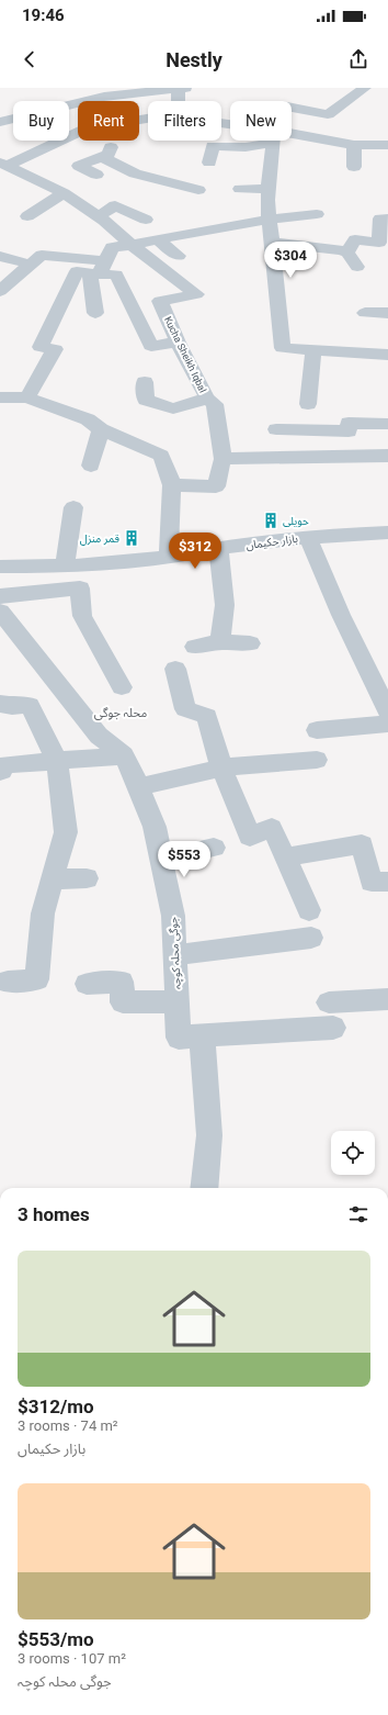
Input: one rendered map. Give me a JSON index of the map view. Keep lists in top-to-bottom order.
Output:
{
  "streets": {
    "street": ["Kucha Sheikh Iqbal", "بازار حکیماں", "جوگی محلہ کوچہ"]
  },
  "districts": ["محلہ جوگی"],
  "places": {
    "building": ["حویلی", "قمر منزل"]
  },
  "page": {
    "status": "19:46",
    "header": "Nestly",
    "chip": [
      "Buy",
      "Rent",
      "Filters",
      "New"
    ],
    "price": ["$304", "$312", "$553"],
    "heading": "3 homes",
    "list": [
      {
        "name": "$312/mo",
        "note": "3 rooms · 74 m² · بازار حکیماں"
      },
      {
        "name": "$553/mo",
        "note": "3 rooms · 107 m² · جوگی محلہ کوچہ"
      }
    ]
  }
}
